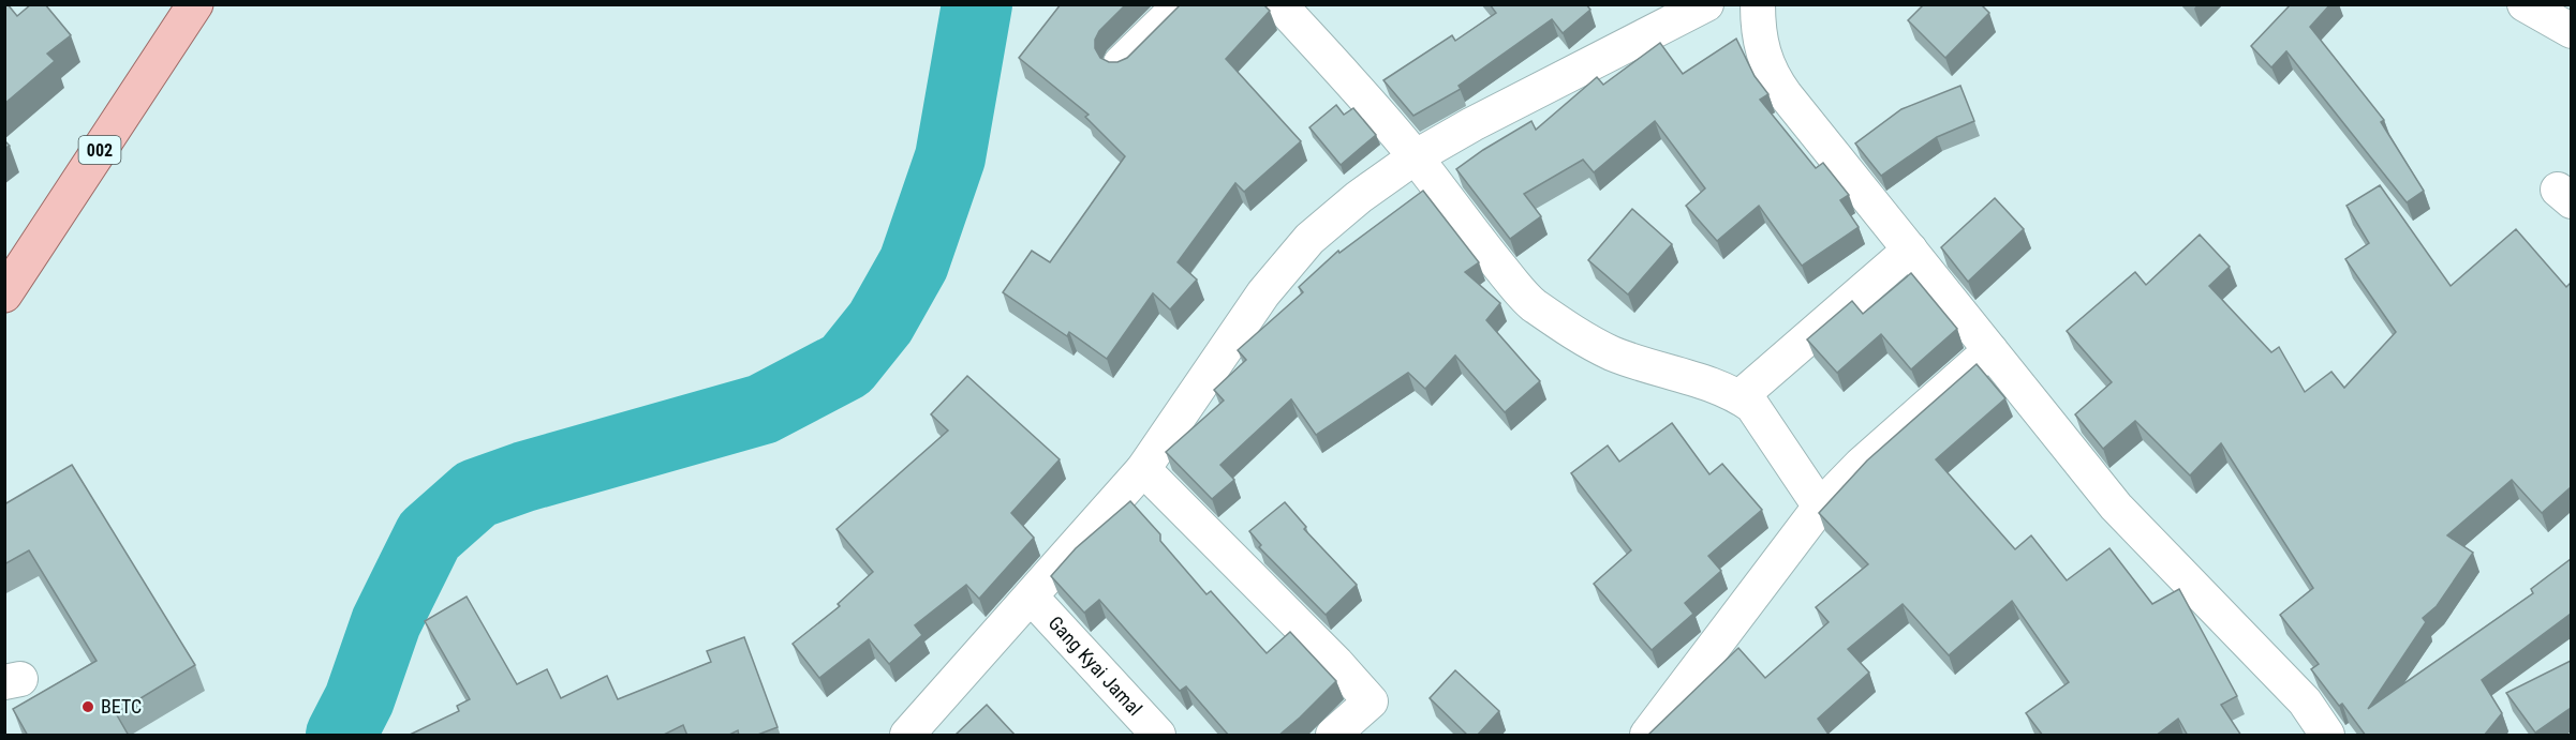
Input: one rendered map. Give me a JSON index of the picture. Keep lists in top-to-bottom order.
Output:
{
  "streets": {
    "main road": ["002"],
    "street": ["Gang Kyai Jamal"]
  },
  "places": ["BETC"]
}
